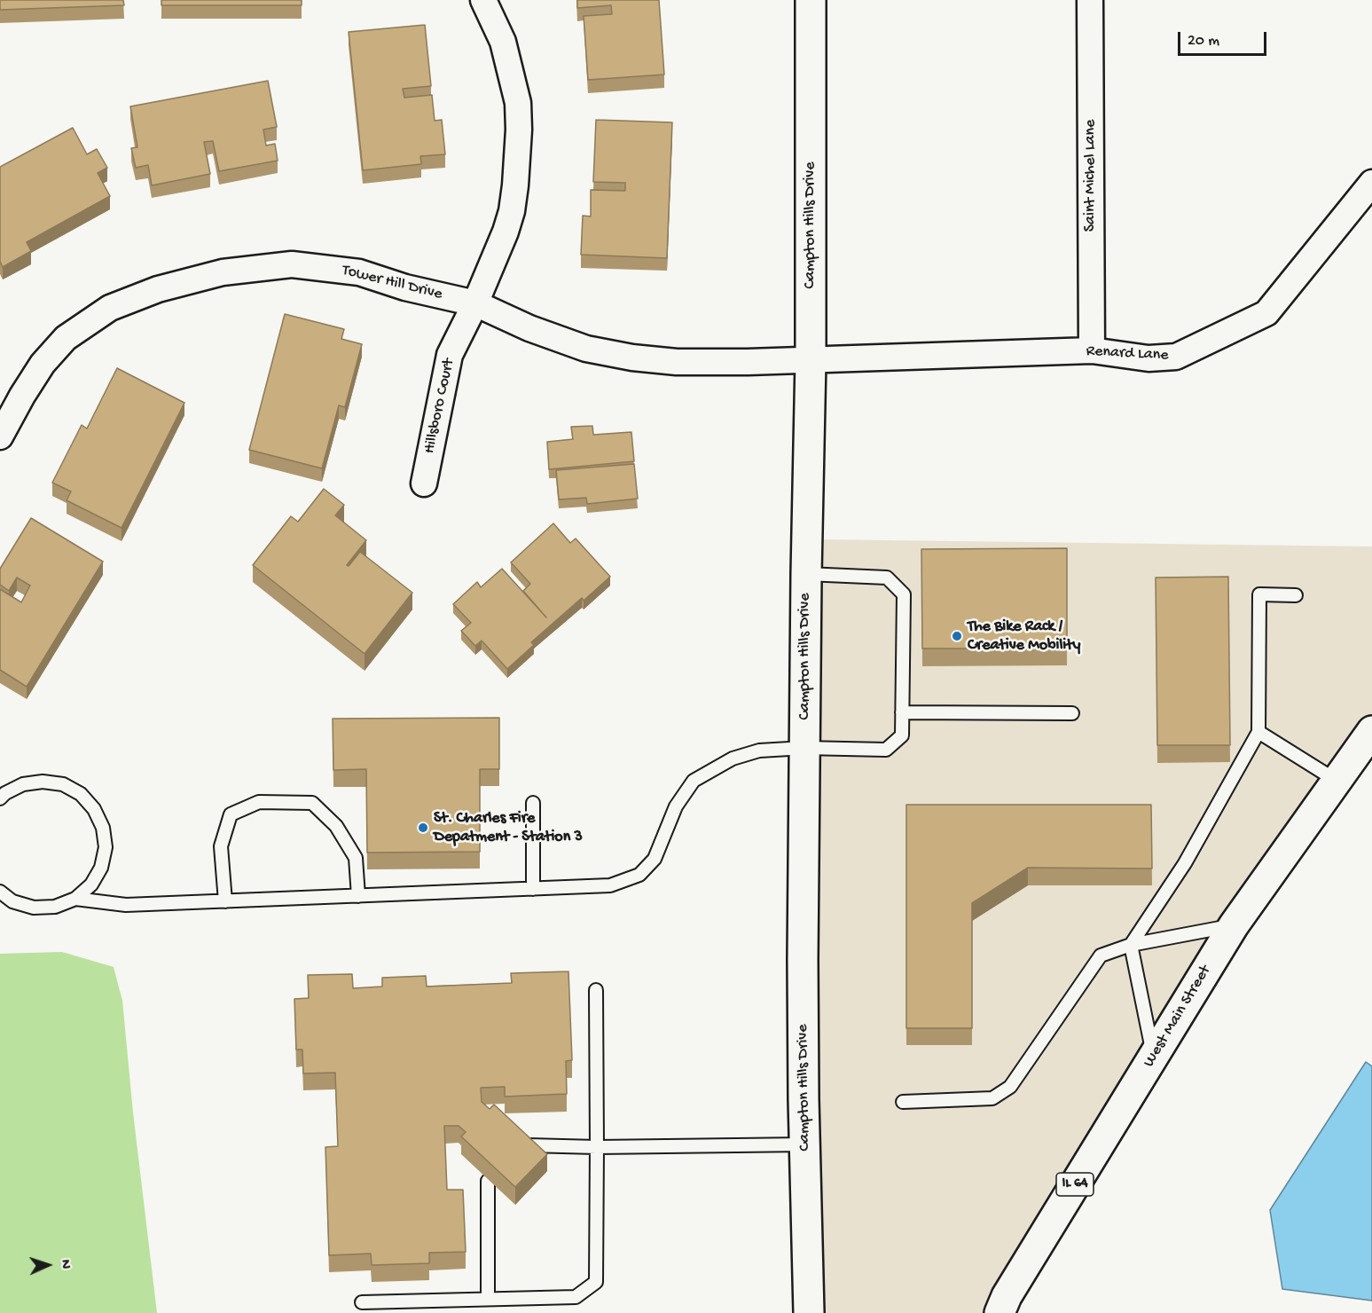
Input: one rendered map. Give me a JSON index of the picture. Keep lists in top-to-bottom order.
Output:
{
  "streets": {
    "street": [
      "Saint Michel Lane",
      "Campton Hills Drive",
      "Tower Hill Drive",
      "Renard Lane",
      "Hillsboro Court",
      "West Main Street",
      "IL 64"
    ]
  },
  "crossings": [
    ["Saint Michel Lane", "Renard Lane"],
    ["Campton Hills Drive", "Tower Hill Drive"],
    ["Campton Hills Drive", "Renard Lane"],
    ["Tower Hill Drive", "Renard Lane"],
    ["Tower Hill Drive", "Hillsboro Court"]
  ],
  "places": ["The Bike Rack / Creative Mobility", "St. Charles Fire Depatment - Station 3"],
  "scale_bar": "20 m",
  "north": "right"
}
